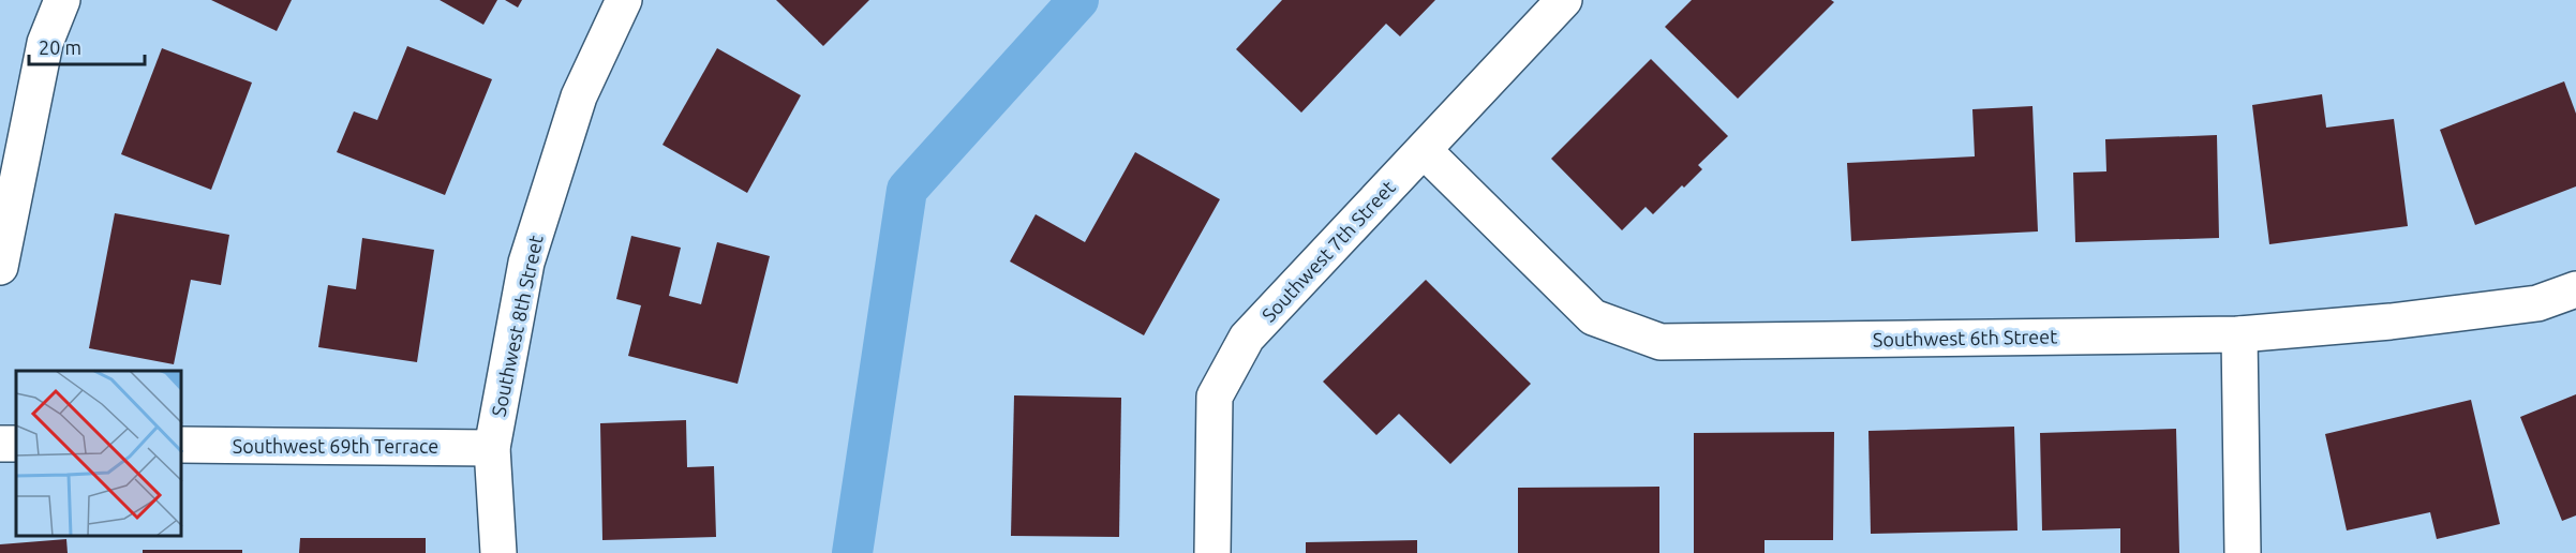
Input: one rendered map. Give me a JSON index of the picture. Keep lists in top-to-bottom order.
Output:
{
  "streets": {
    "street": [
      "Southwest 7th Street",
      "Southwest 8th Street",
      "Southwest 6th Street",
      "Southwest 69th Terrace"
    ]
  },
  "crossings": [
    ["Southwest 7th Street", "Southwest 6th Street"],
    ["Southwest 8th Street", "Southwest 69th Terrace"]
  ],
  "scale_bar": "20 m"
}
